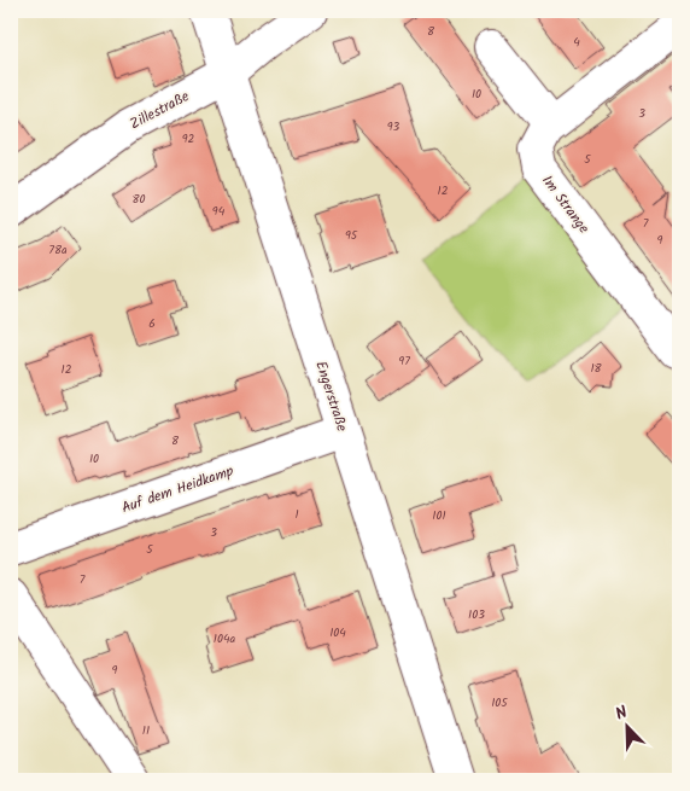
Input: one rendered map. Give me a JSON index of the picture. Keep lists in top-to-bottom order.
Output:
{
  "streets": {
    "street": [
      "Zillestraße",
      "Im Strange",
      "Engerstraße",
      "Auf dem Heidkamp"
    ]
  },
  "crossings": [
    ["Zillestraße", "Engerstraße"],
    ["Engerstraße", "Auf dem Heidkamp"]
  ],
  "house_numbers": [
    "8",
    "4",
    "10",
    "3",
    "93",
    "92",
    "5",
    "12",
    "80",
    "94",
    "7",
    "95",
    "9",
    "78a",
    "6",
    "97",
    "18",
    "12",
    "8",
    "10",
    "1",
    "101",
    "3",
    "5",
    "7",
    "103",
    "104",
    "104a",
    "9",
    "105",
    "11"
  ],
  "north": "top left"
}
